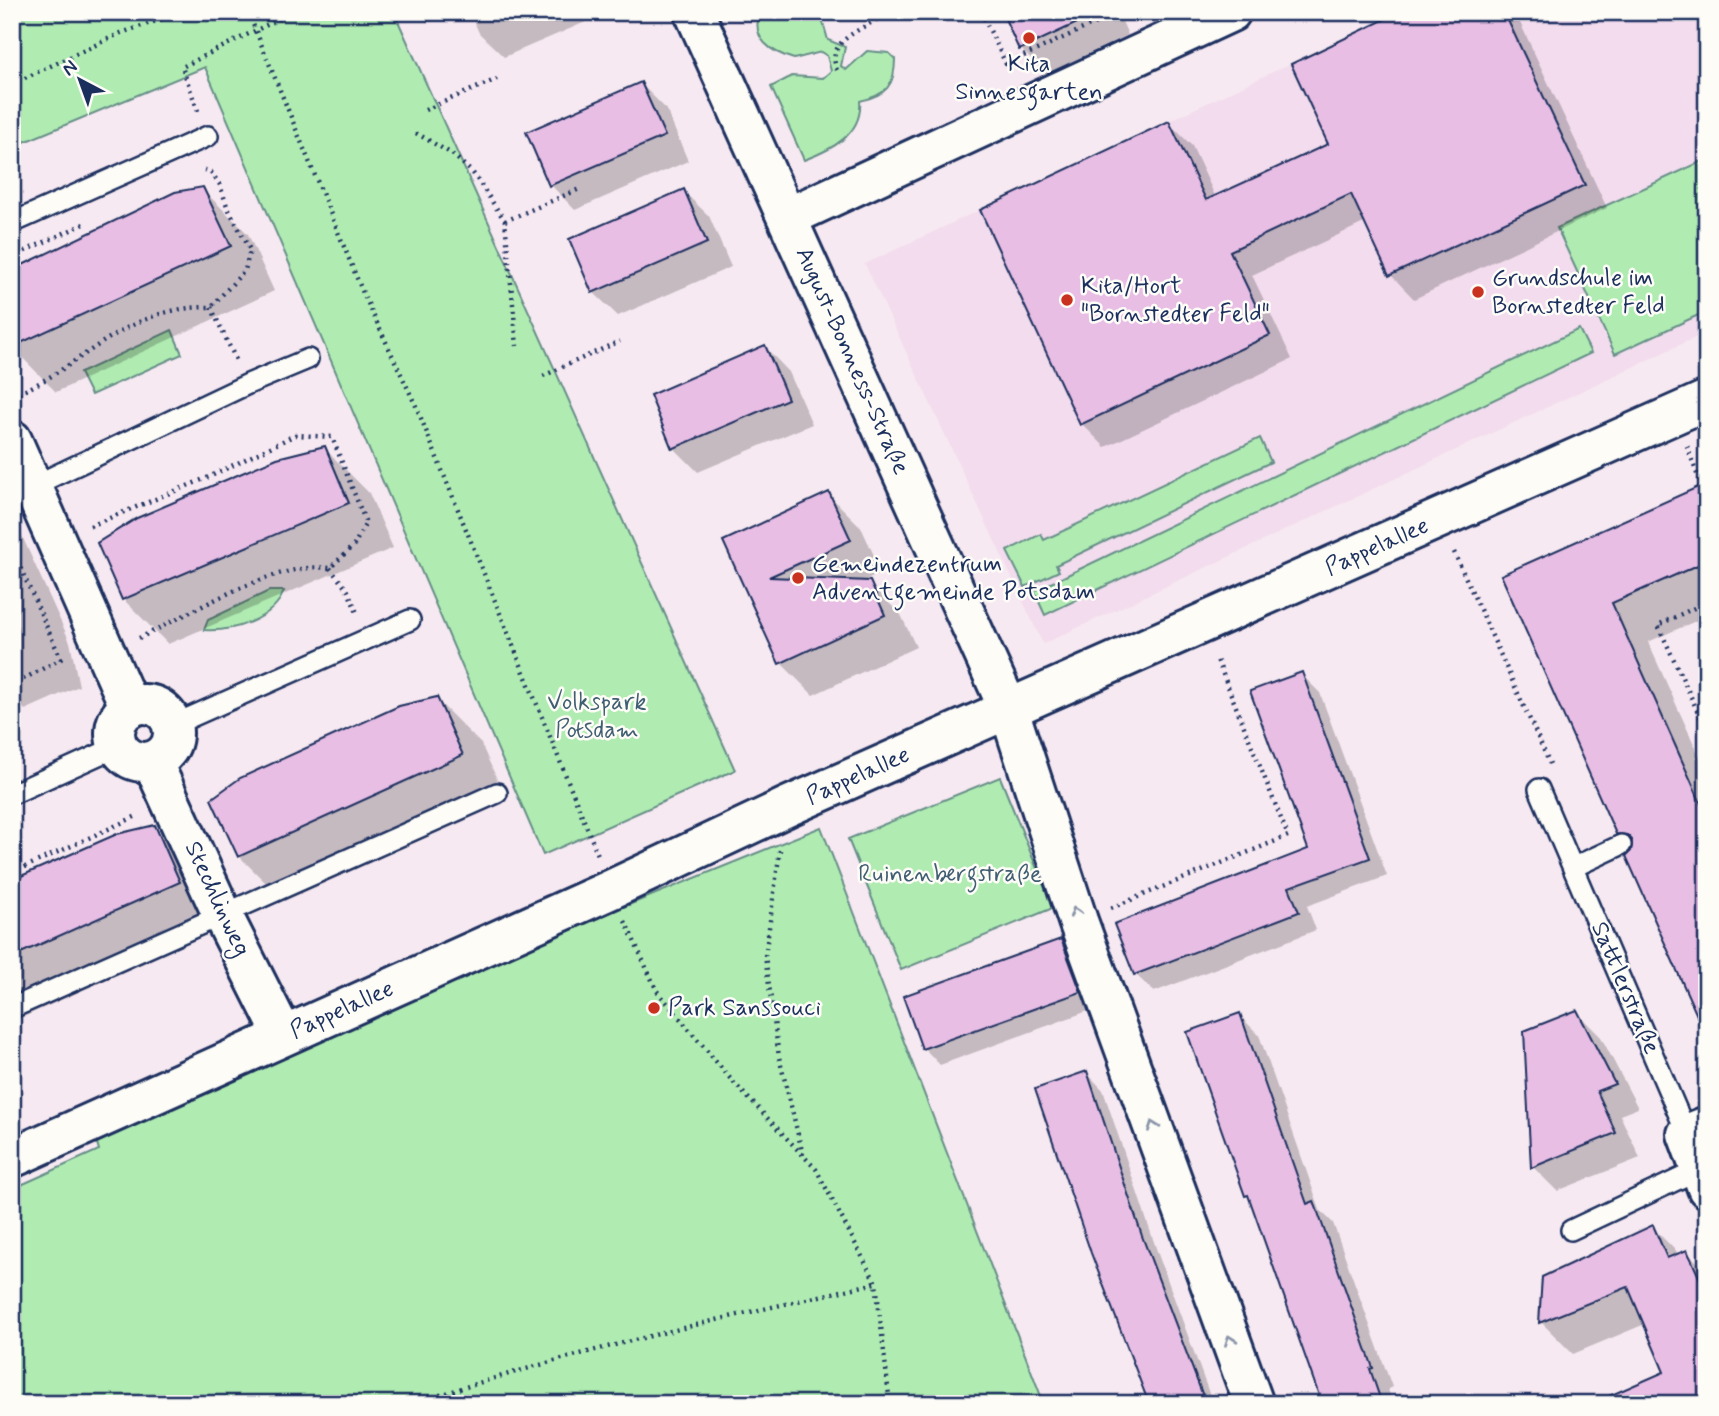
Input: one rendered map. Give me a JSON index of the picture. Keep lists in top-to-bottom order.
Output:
{
  "streets": {
    "street": ["August-Bonness-Straße", "Pappelallee", "Stechlinweg"],
    "lane": ["Sattlerstraße"]
  },
  "crossings": [
    ["August-Bonness-Straße", "Pappelallee"],
    ["Pappelallee", "Stechlinweg"]
  ],
  "parks": ["Volkspark Potsdam", "Ruinenbergstraße"],
  "places": [
    "Kita Sinnesgarten",
    "Grundschule im Bornstedter Feld",
    "Kita/Hort \"Bornstedter Feld\"",
    "Gemeindezentrum Adventgemeinde Potsdam",
    "Park Sanssouci"
  ],
  "north": "top left"
}
